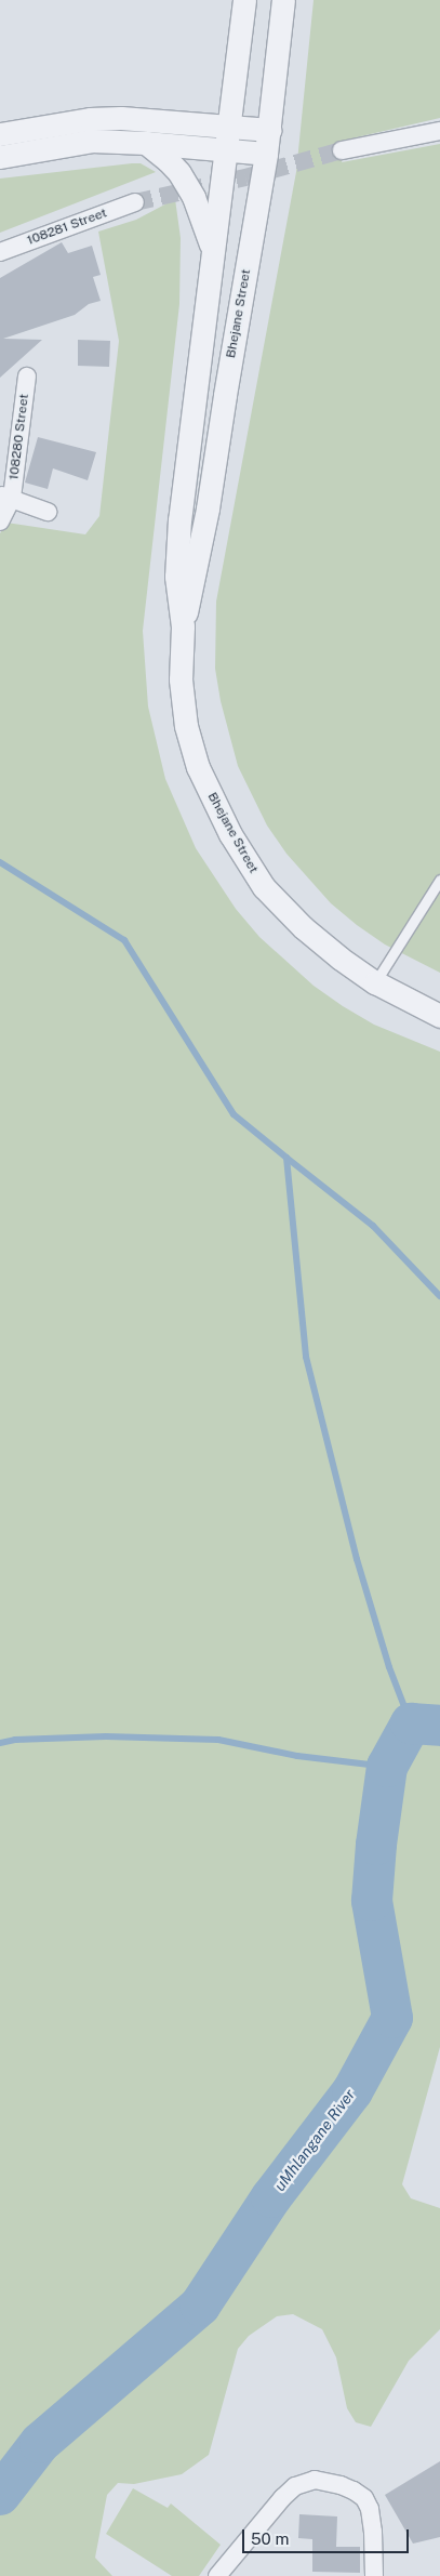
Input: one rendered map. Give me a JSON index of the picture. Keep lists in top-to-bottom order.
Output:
{
  "streets": {
    "street": ["108281 Street", "Bhejane Street", "108280 Street"]
  },
  "water": ["uMhlangane River"],
  "scale_bar": "50 m"
}
